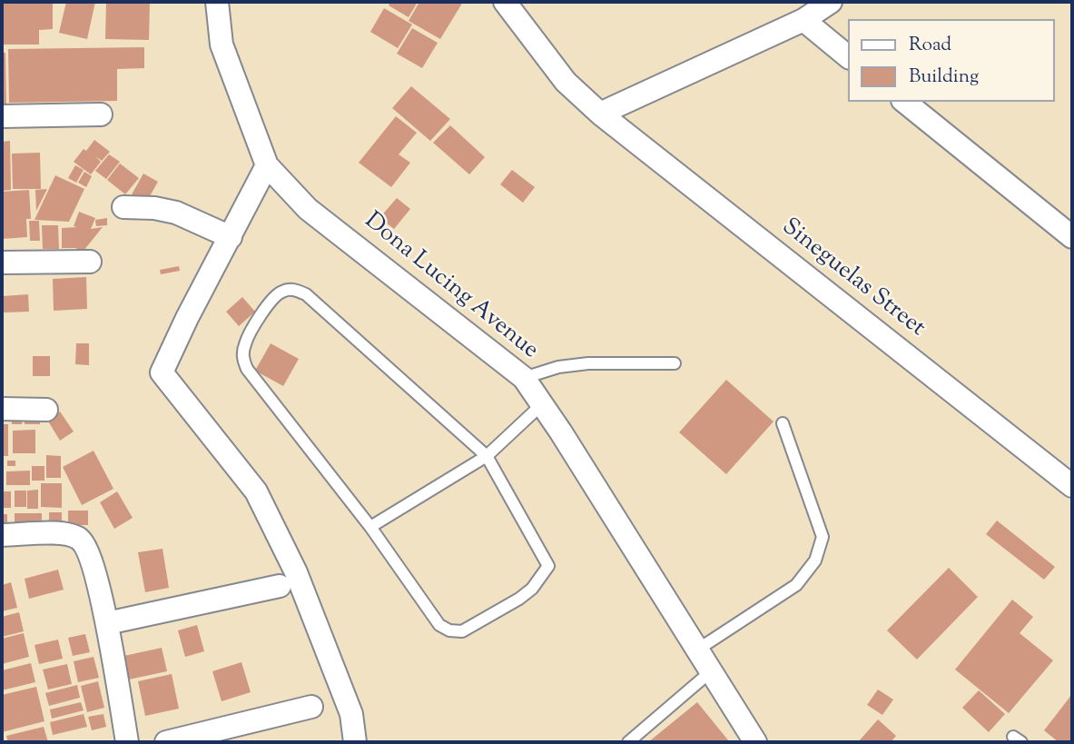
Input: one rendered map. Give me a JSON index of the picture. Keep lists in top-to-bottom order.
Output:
{
  "streets": {
    "street": ["Sineguelas Street", "Dona Lucing Avenue"]
  },
  "legend": ["Road", "Building"]
}
